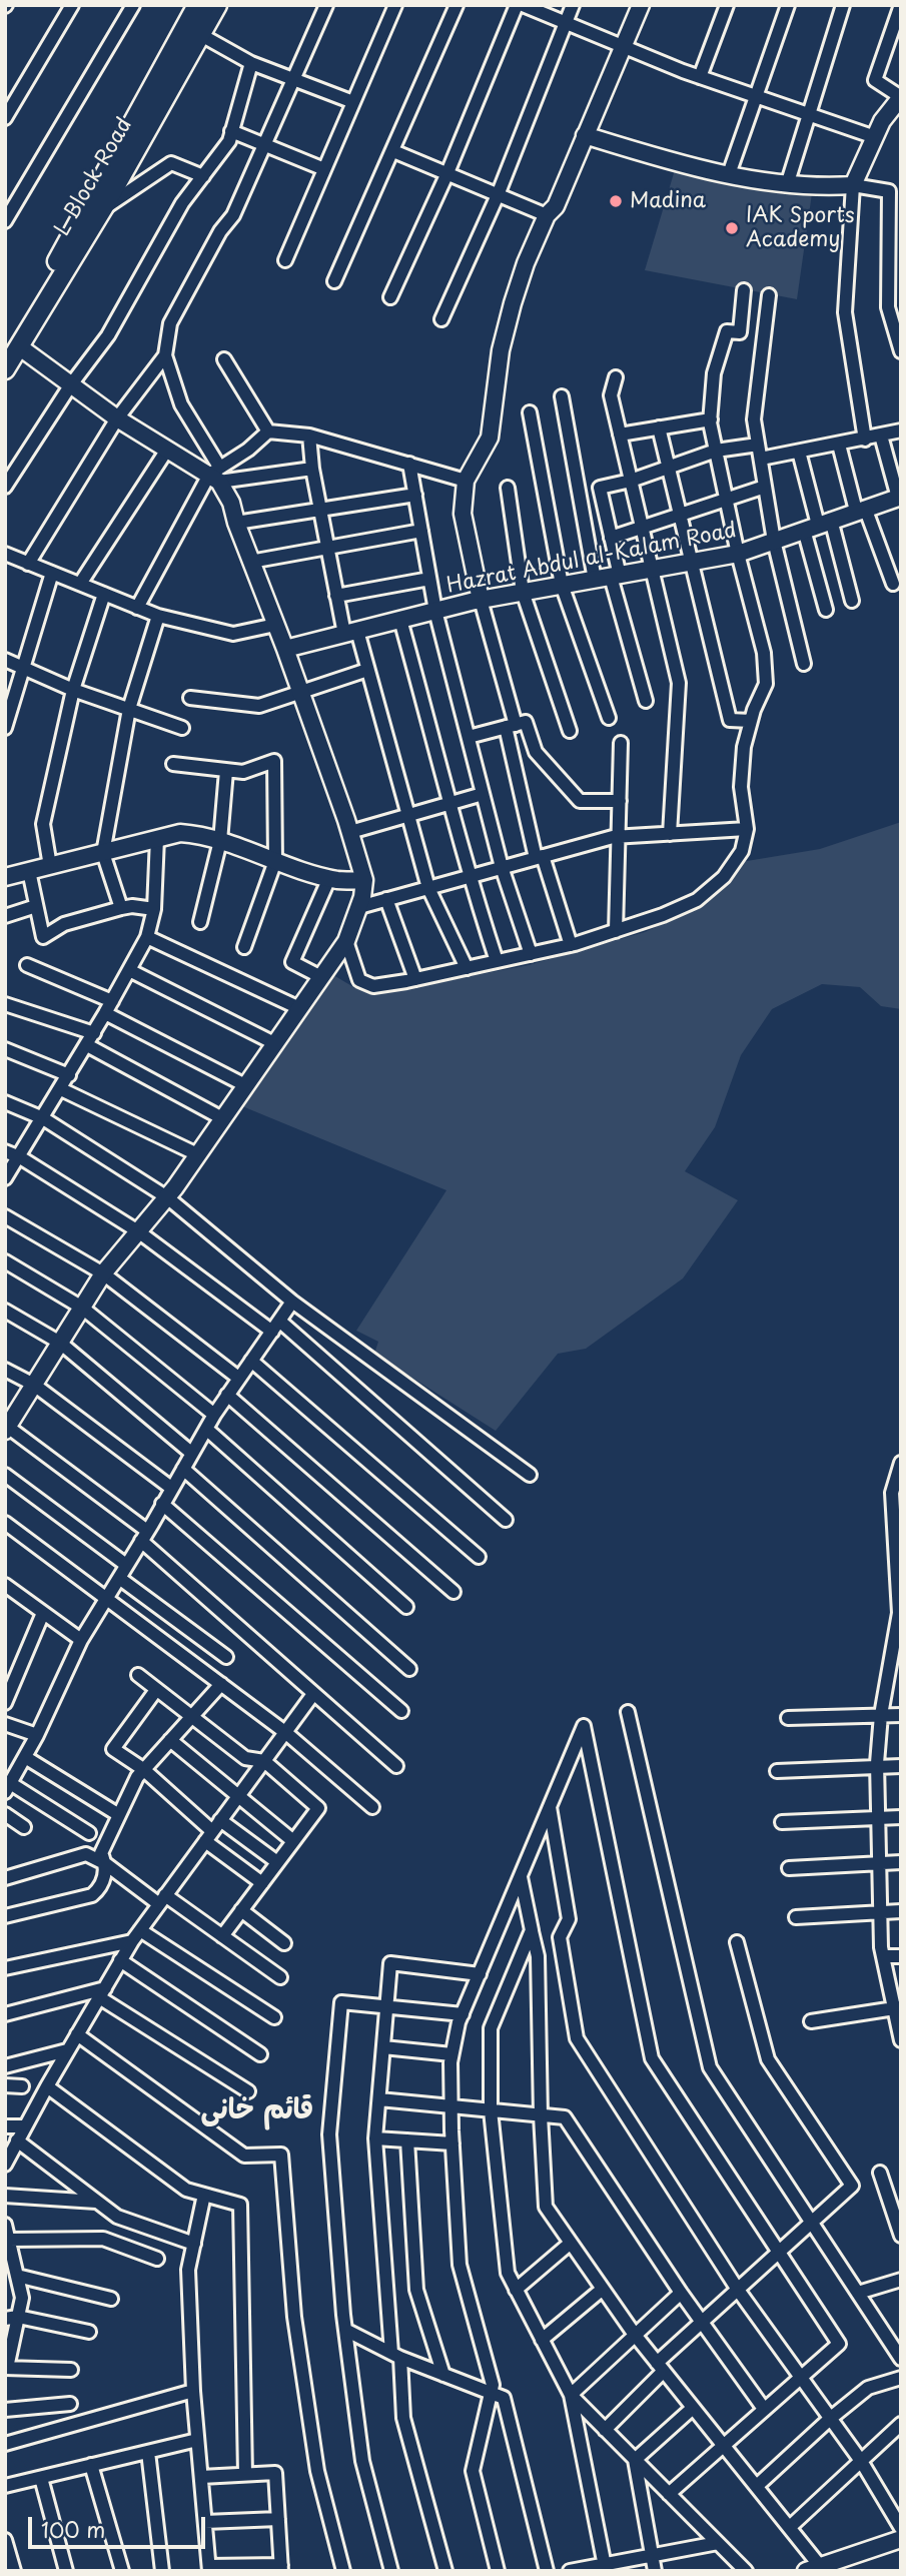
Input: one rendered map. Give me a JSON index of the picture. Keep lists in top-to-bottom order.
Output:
{
  "streets": {
    "main road": ["L Block Road"],
    "street": ["Hazrat Abdul al-Kalam Road"]
  },
  "districts": ["قائم خانى"],
  "places": ["Madina", "IAK Sports Academy"],
  "scale_bar": "100 m"
}
